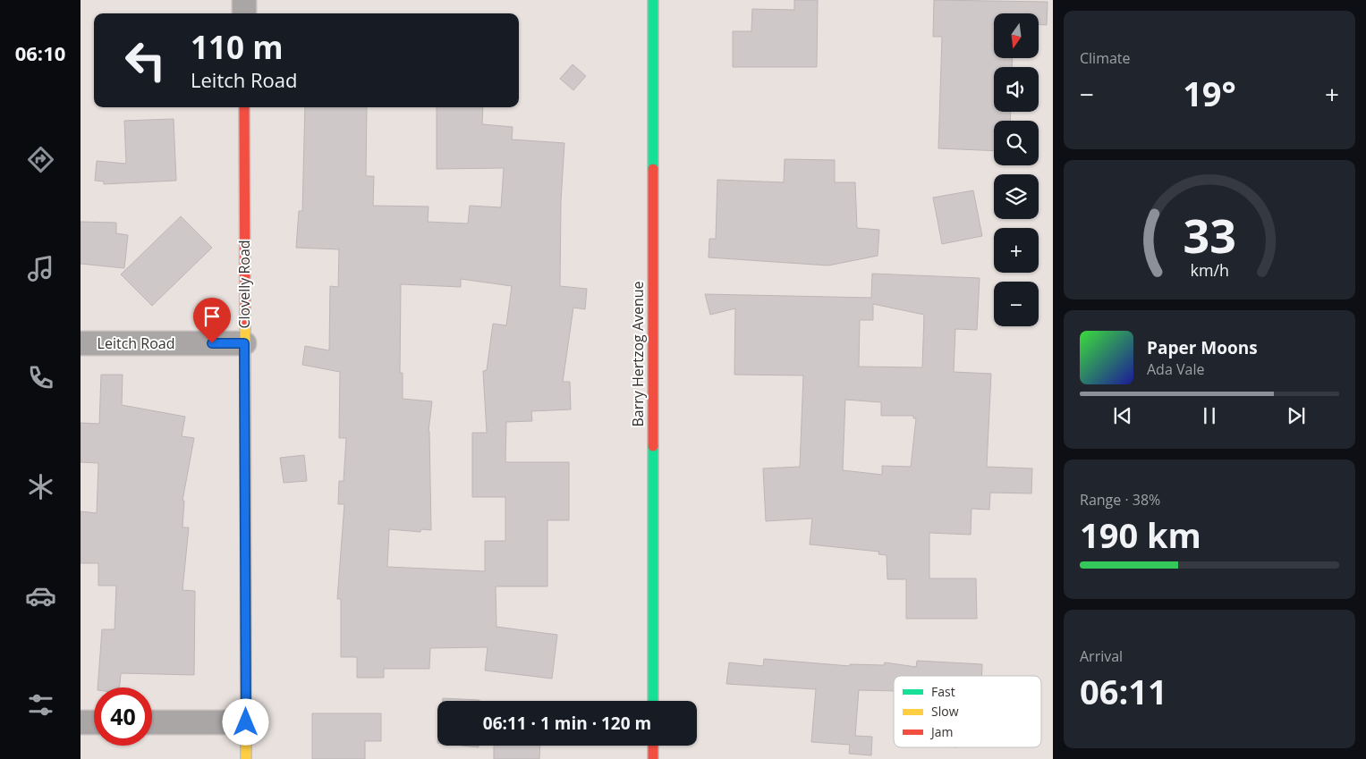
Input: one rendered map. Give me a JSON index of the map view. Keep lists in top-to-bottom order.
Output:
{
  "streets": {
    "main road": ["Clovelly Road", "Barry Hertzog Avenue"],
    "street": ["Leitch Road"]
  },
  "crossings": [
    ["Clovelly Road", "Leitch Road"]
  ],
  "legend": ["Fast", "Slow", "Jam"],
  "north": "bottom",
  "page": {
    "tabs": "06:10",
    "tile": [
      "Climate",
      ["Range · 38%", "190 km"],
      ["Arrival", "06:11"]
    ],
    "map_buttons": ["+", "−"],
    "turn": ["110 m", "Leitch Road"],
    "heat": ["−", "19°", "+"],
    "song": ["Paper Moons", "Ada Vale"],
    "limit": "40",
    "trip": "06:11 · 1 min · 120 m",
    "gauge": ["33", "km/h"]
  }
}
